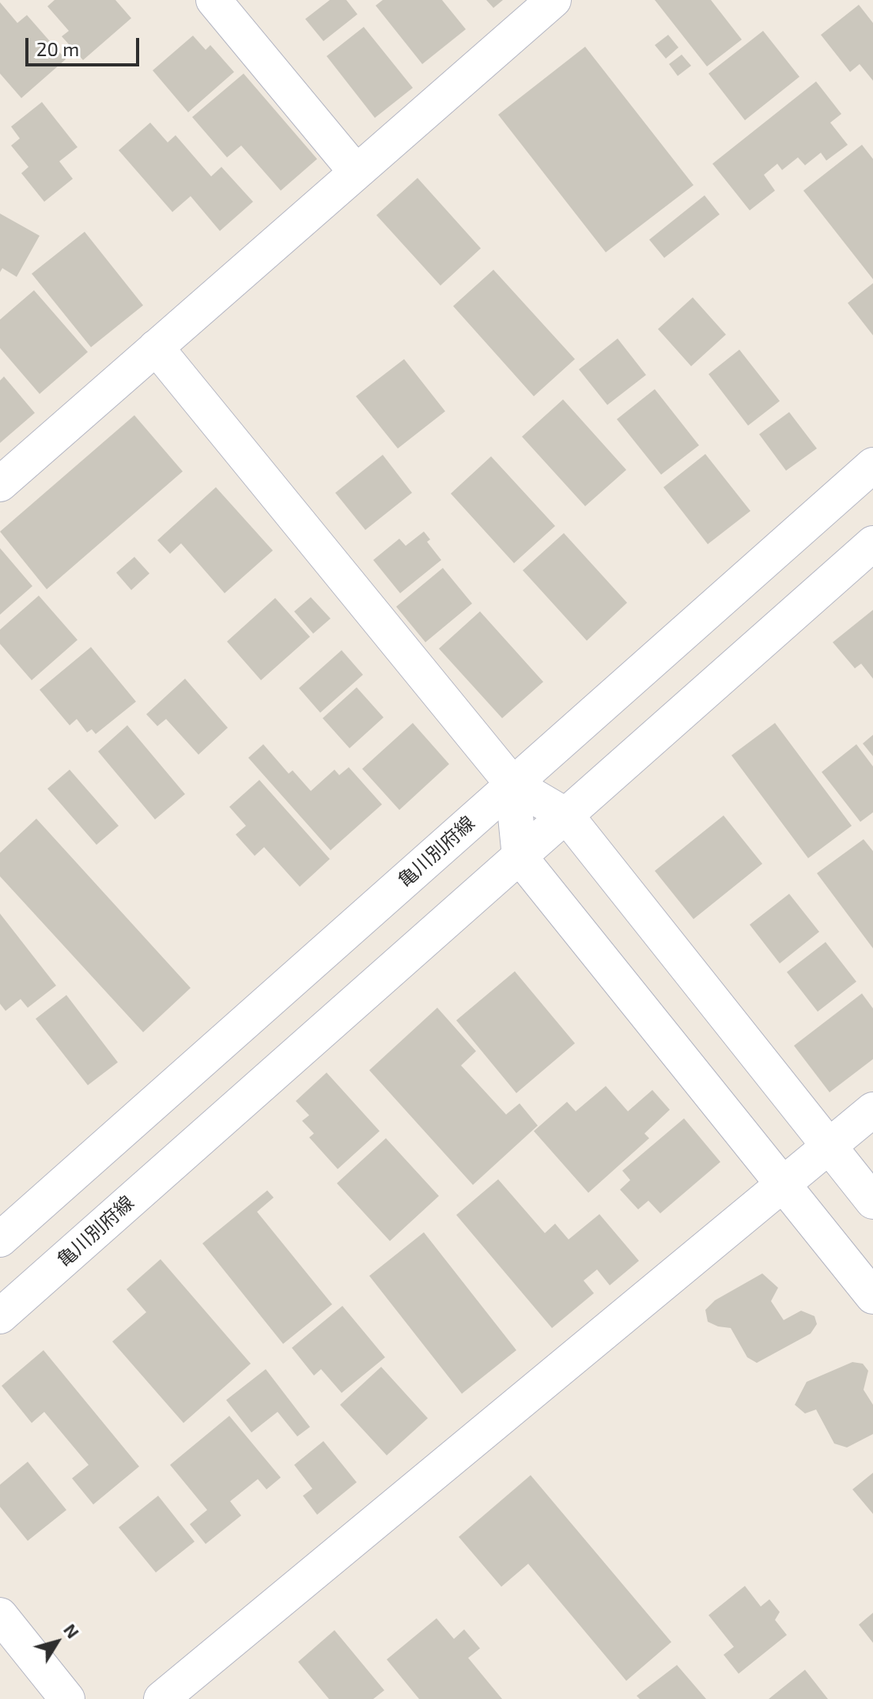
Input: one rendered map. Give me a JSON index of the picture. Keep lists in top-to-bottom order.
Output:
{
  "streets": {
    "street": ["亀川別府線"]
  },
  "scale_bar": "20 m",
  "north": "top right"
}
